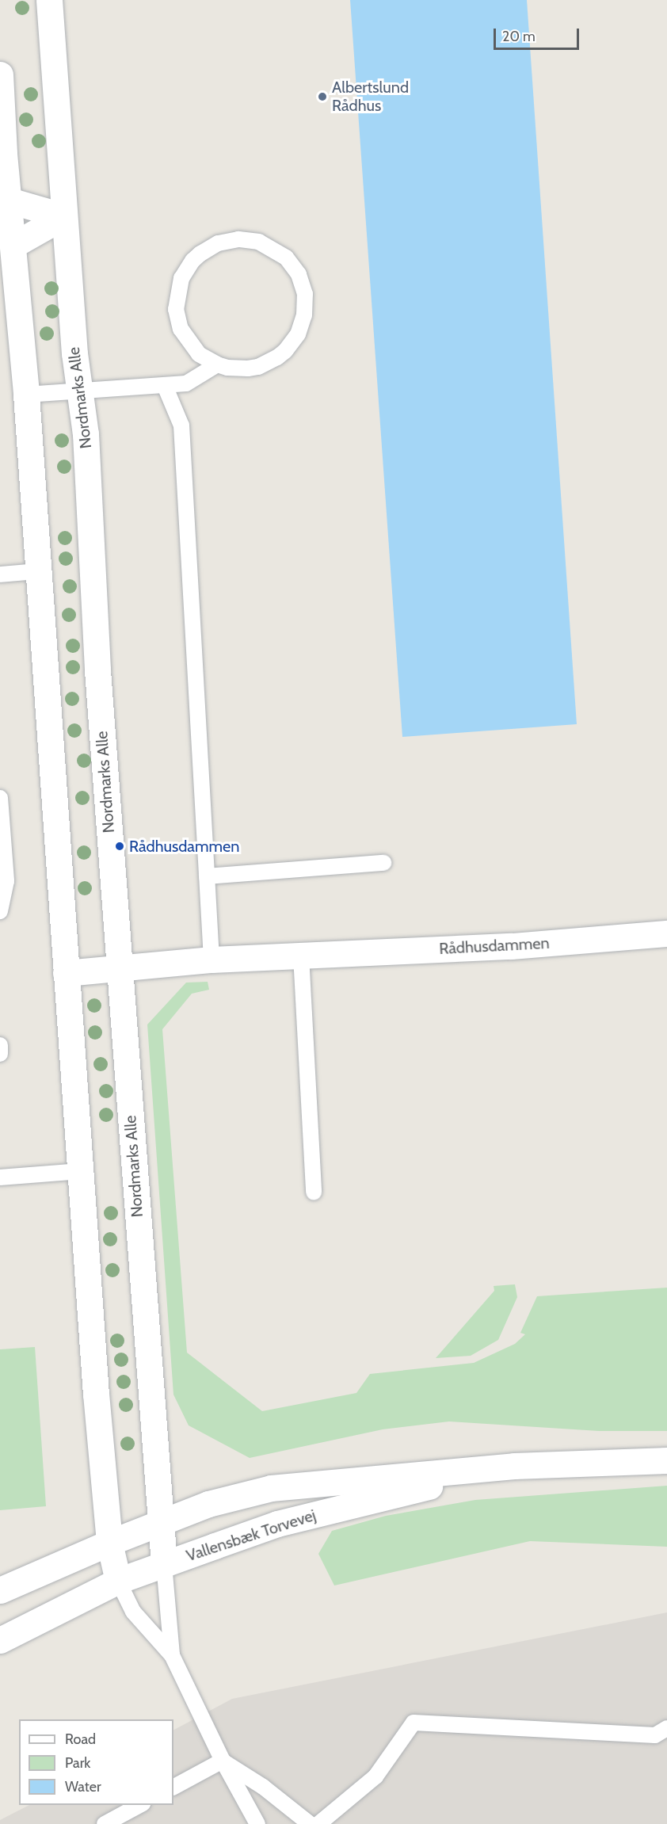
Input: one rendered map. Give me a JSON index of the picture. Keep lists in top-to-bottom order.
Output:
{
  "streets": {
    "street": ["Nordmarks Alle", "Rådhusdammen", "Vallensbæk Torvevej"]
  },
  "crossings": [
    ["Nordmarks Alle", "Rådhusdammen"],
    ["Nordmarks Alle", "Vallensbæk Torvevej"]
  ],
  "places": ["Albertslund Rådhus", "Rådhusdammen"],
  "legend": ["Road", "Park", "Water"],
  "scale_bar": "20 m"
}
